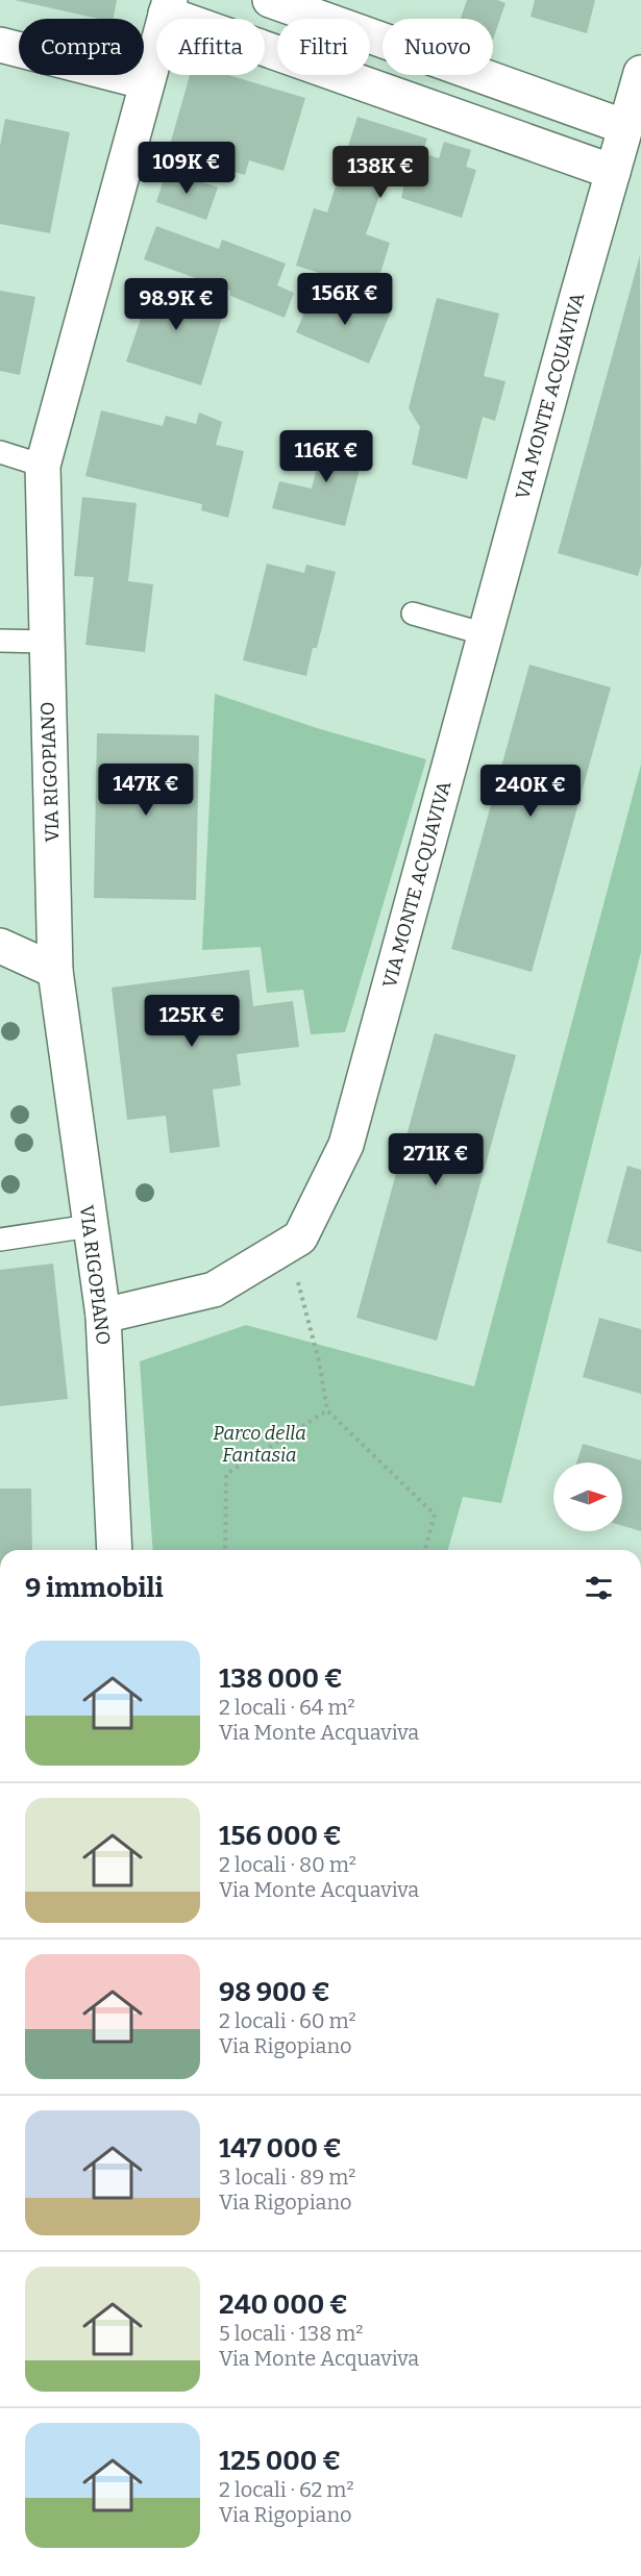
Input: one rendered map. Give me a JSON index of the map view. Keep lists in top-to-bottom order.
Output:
{
  "streets": {
    "street": ["VIA MONTE ACQUAVIVA", "VIA RIGOPIANO"]
  },
  "crossings": [
    ["VIA MONTE ACQUAVIVA", "VIA RIGOPIANO"]
  ],
  "parks": ["Parco della Fantasia"],
  "north": "right",
  "page": {
    "chip": [
      "Compra",
      "Affitta",
      "Filtri",
      "Nuovo"
    ],
    "price": [
      "109K €",
      "138K €",
      "156K €",
      "98.9K €",
      "116K €",
      "147K €",
      "240K €",
      "125K €",
      "271K €"
    ],
    "heading": "9 immobili",
    "list": [
      {
        "name": "138 000 €",
        "note": "2 locali · 64 m² · Via Monte Acquaviva"
      },
      {
        "name": "156 000 €",
        "note": "2 locali · 80 m² · Via Monte Acquaviva"
      },
      {
        "name": "98 900 €",
        "note": "2 locali · 60 m² · Via Rigopiano"
      },
      {
        "name": "147 000 €",
        "note": "3 locali · 89 m² · Via Rigopiano"
      },
      {
        "name": "240 000 €",
        "note": "5 locali · 138 m² · Via Monte Acquaviva"
      },
      {
        "name": "125 000 €",
        "note": "2 locali · 62 m² · Via Rigopiano"
      }
    ]
  }
}
